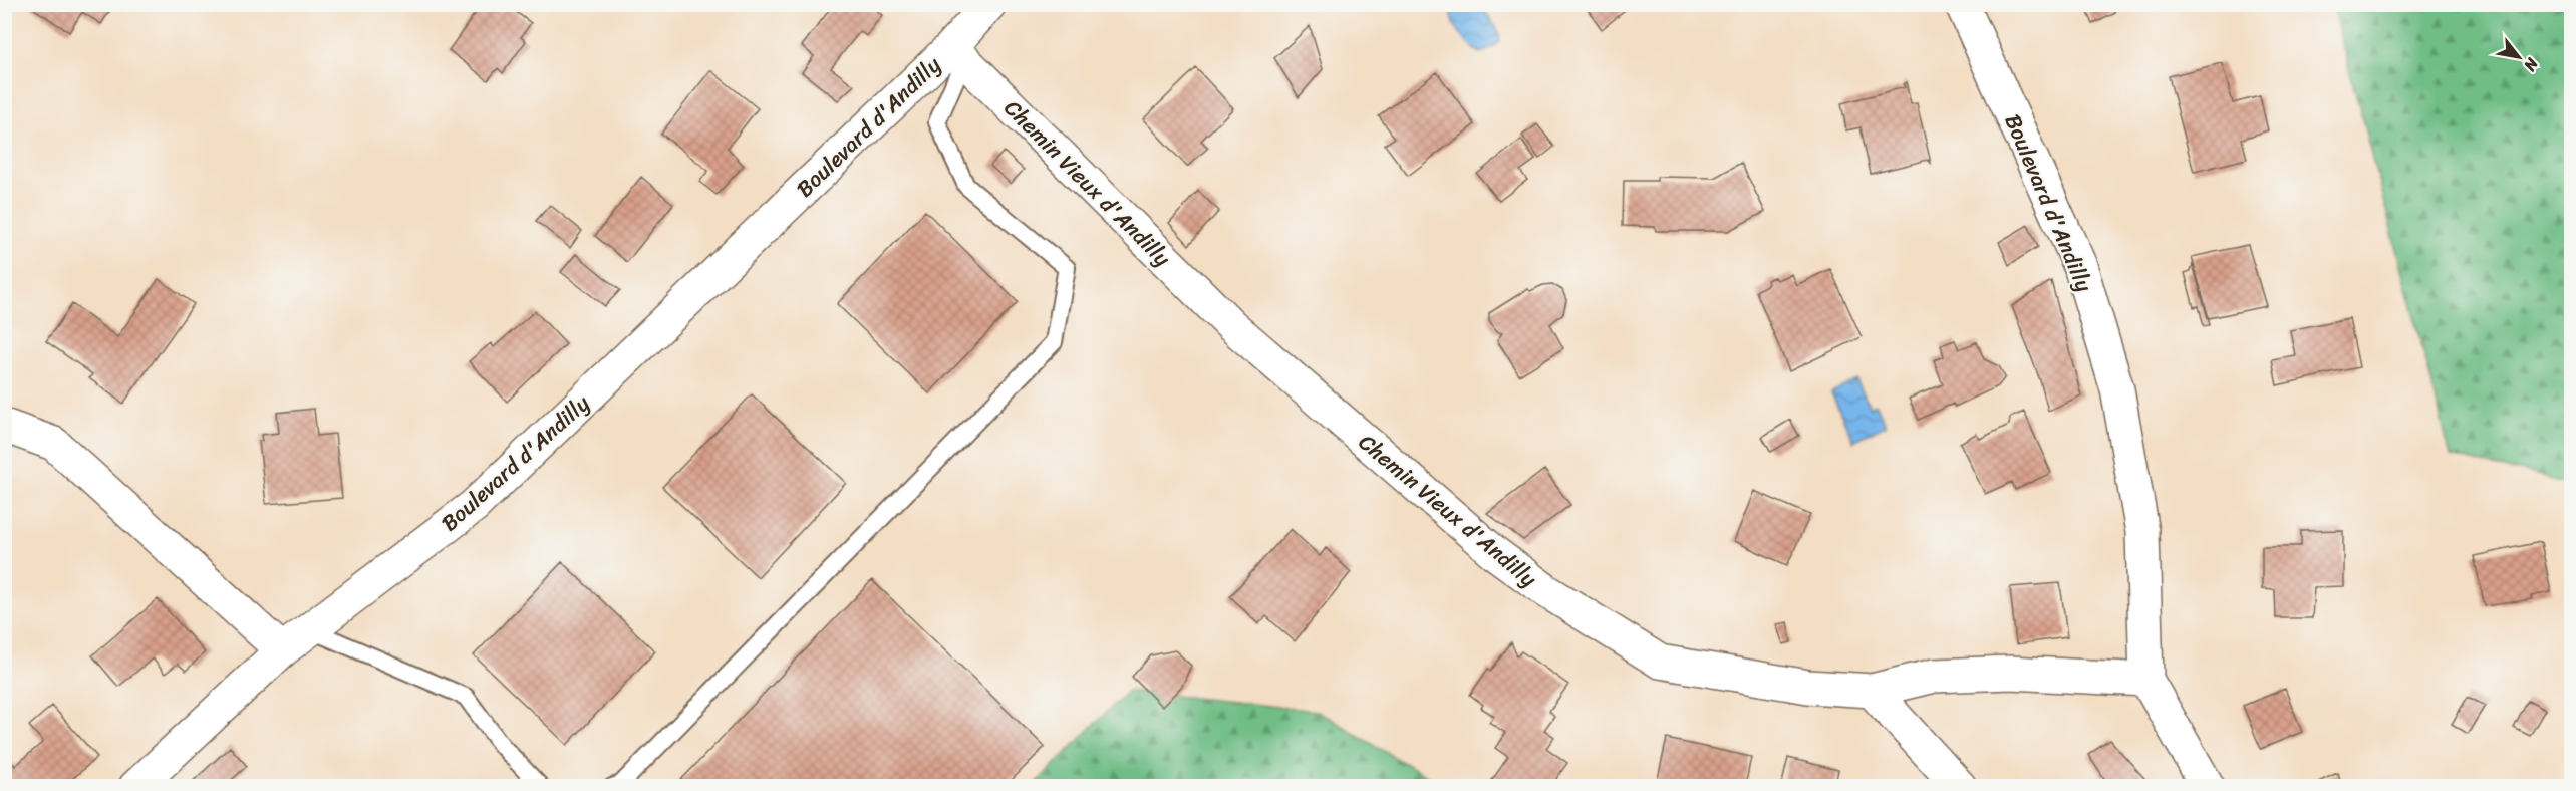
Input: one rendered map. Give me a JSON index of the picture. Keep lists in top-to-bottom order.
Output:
{
  "streets": {
    "street": ["Boulevard d'Andilly", "Chemin Vieux d'Andilly"]
  },
  "crossings": [
    ["Boulevard d'Andilly", "Chemin Vieux d'Andilly"]
  ],
  "north": "bottom right"
}
